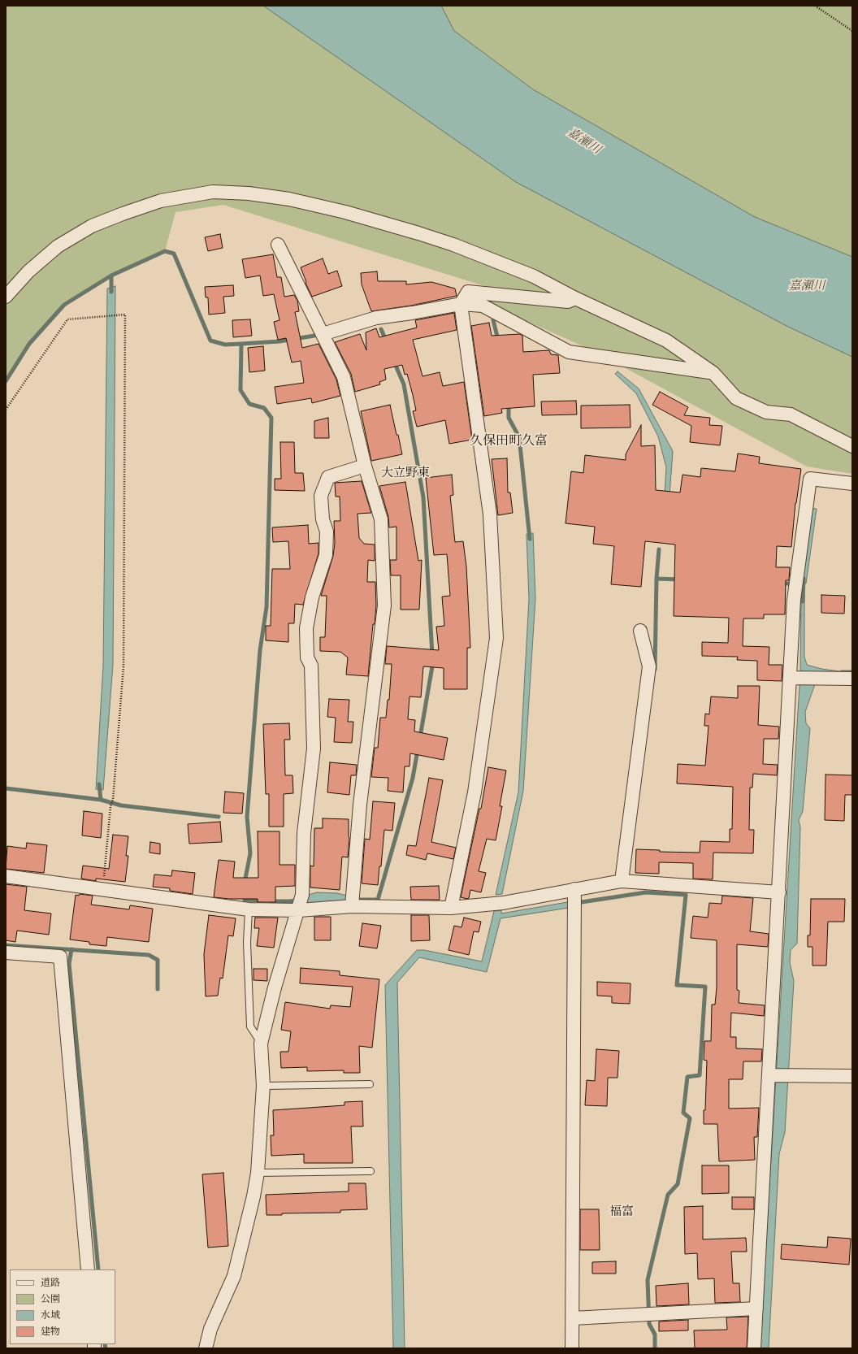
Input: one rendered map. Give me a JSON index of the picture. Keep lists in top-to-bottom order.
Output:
{
  "districts": ["久保田町久富", "大立野東", "福富"],
  "water": ["嘉瀬川"],
  "legend": [
    "道路",
    "公園",
    "水域",
    "建物"
  ]
}
